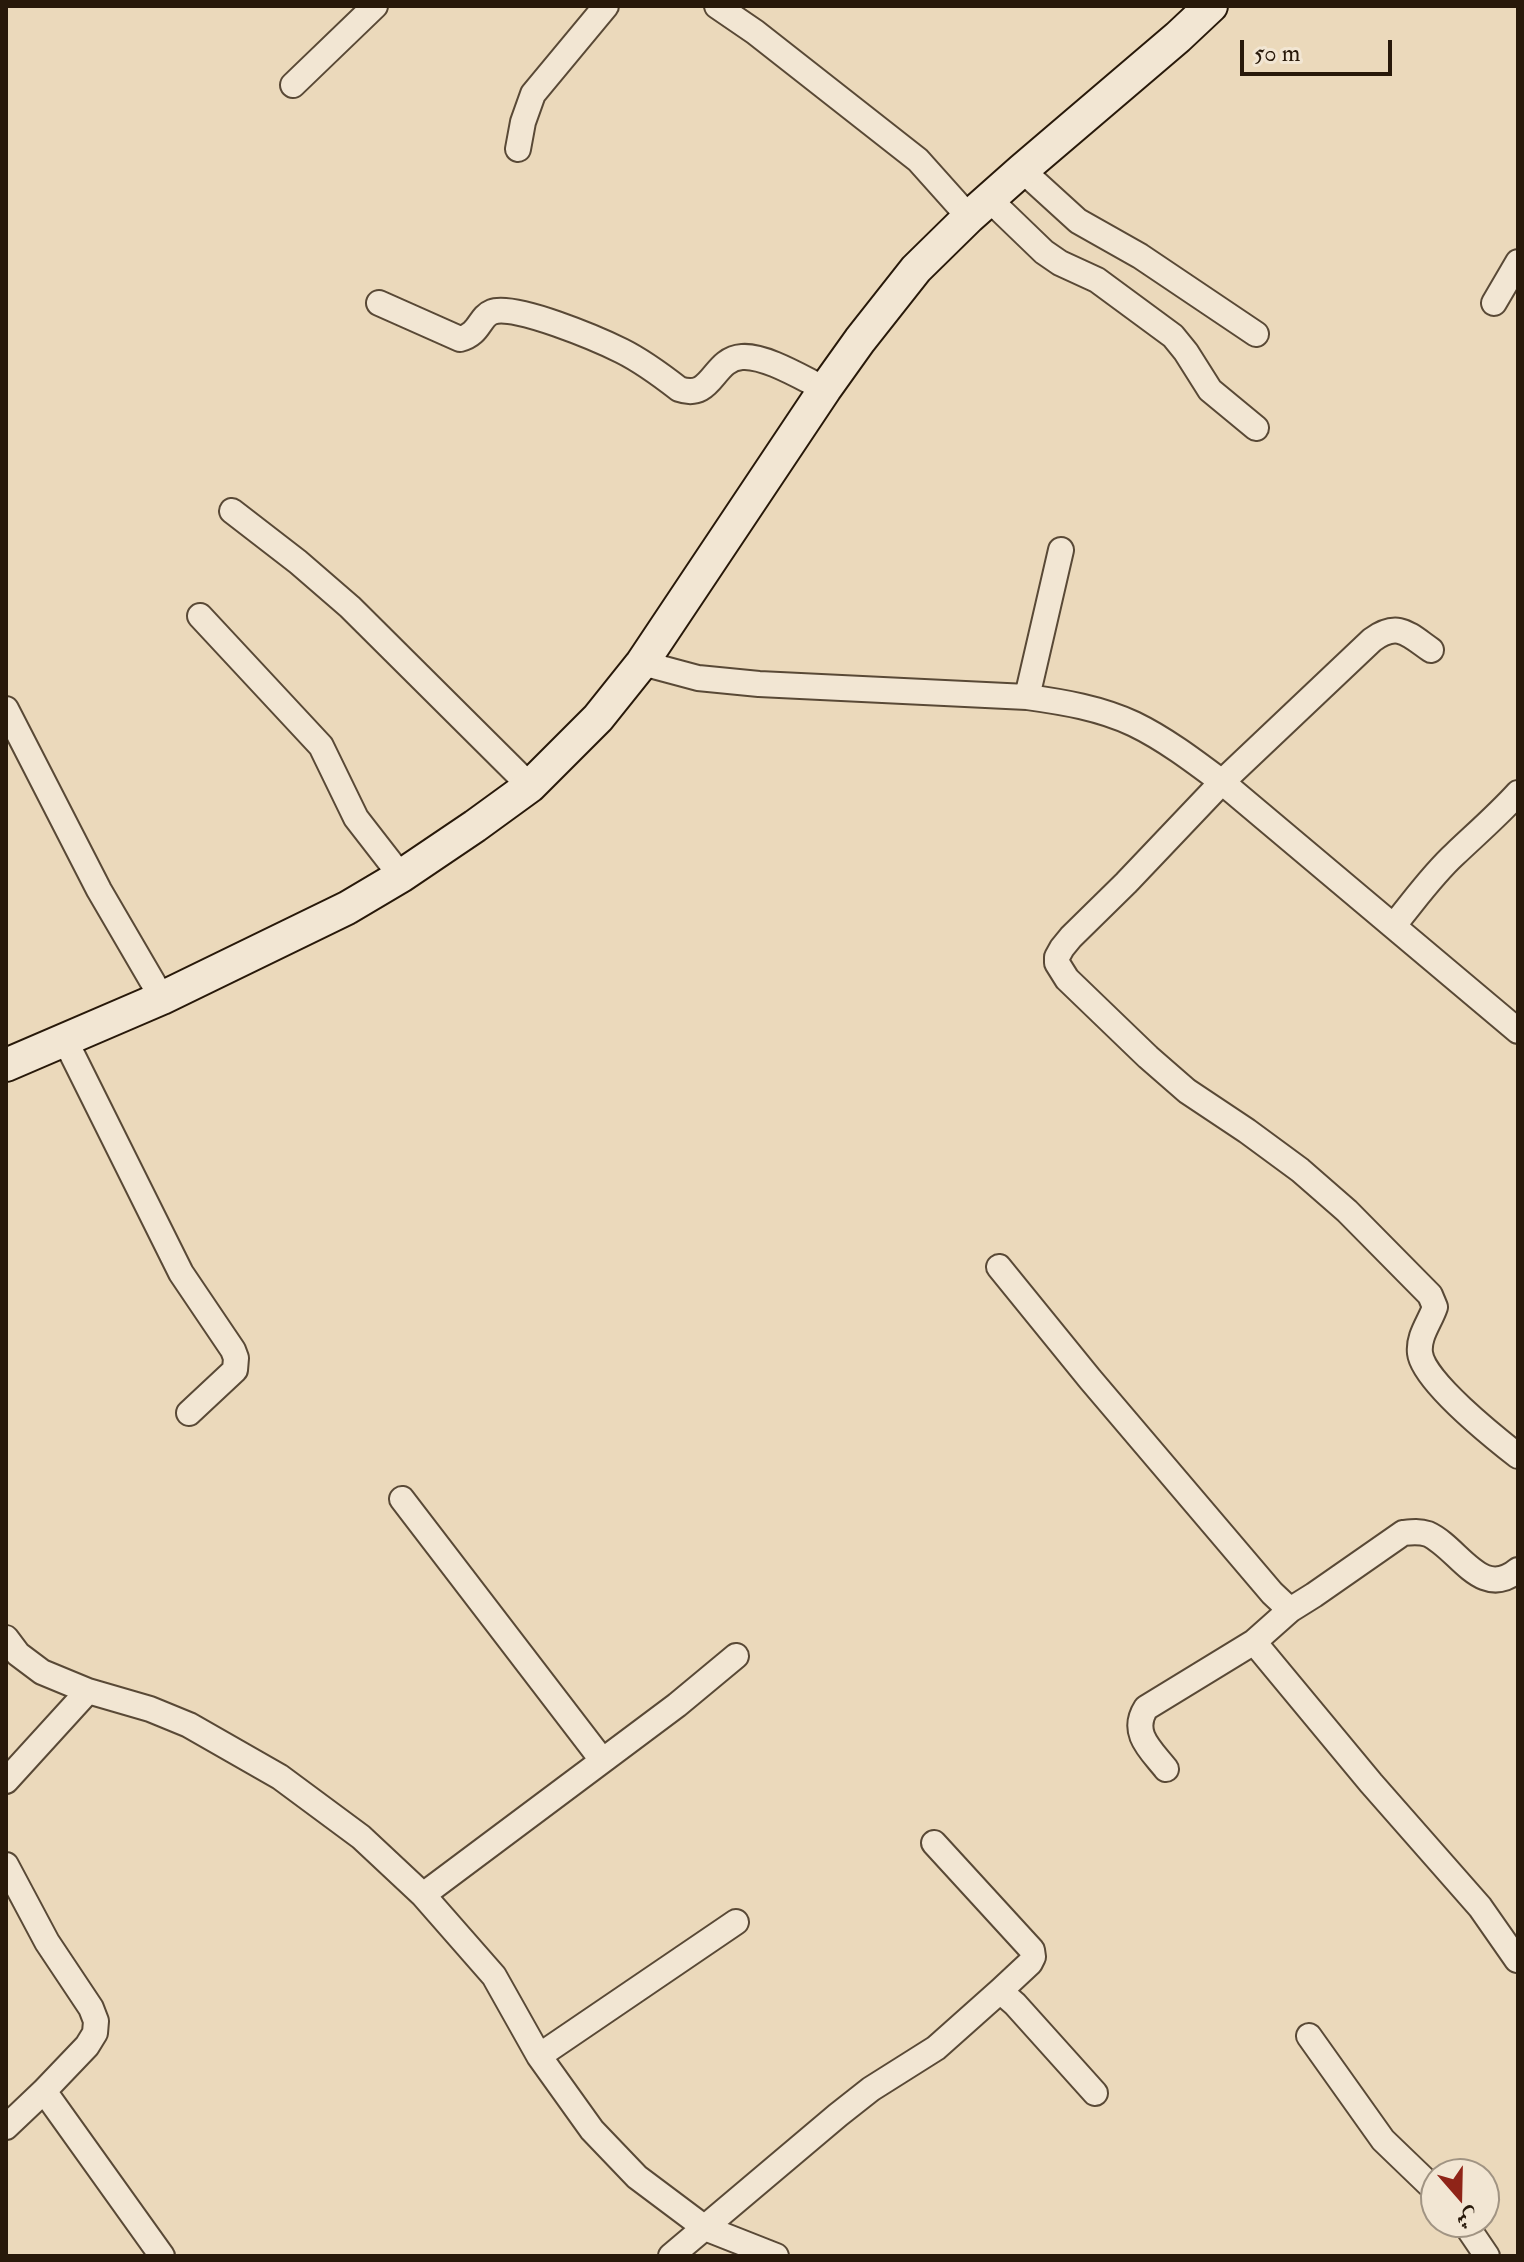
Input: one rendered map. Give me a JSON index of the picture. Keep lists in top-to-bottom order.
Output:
{
  "scale_bar": "50 m",
  "north": "bottom"
}
